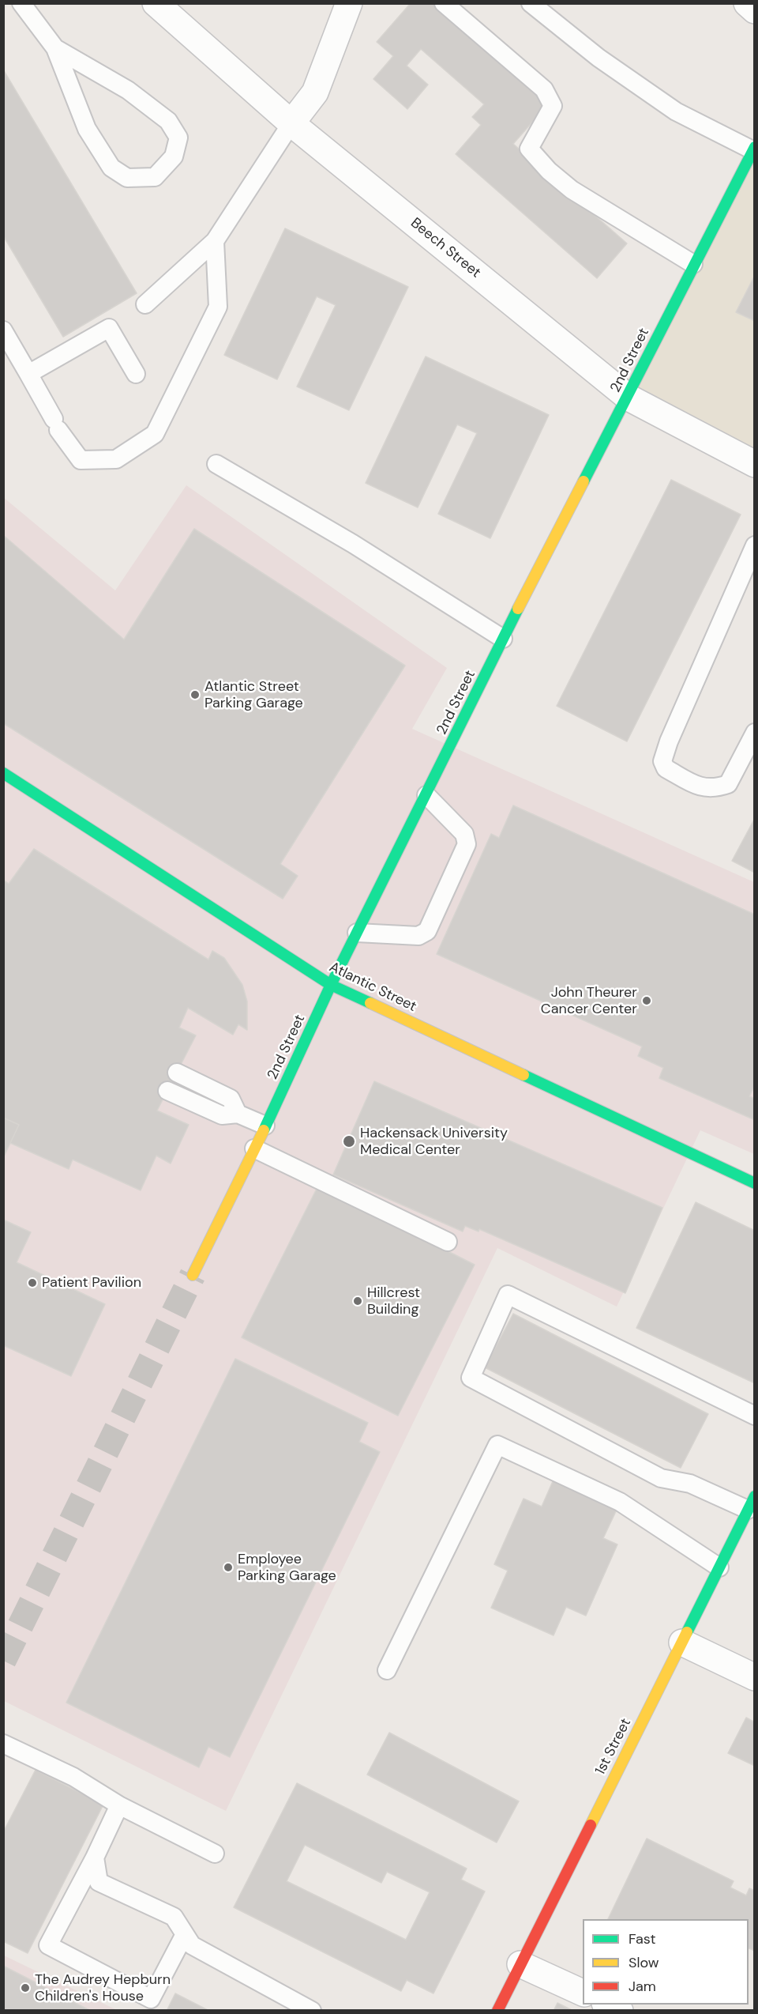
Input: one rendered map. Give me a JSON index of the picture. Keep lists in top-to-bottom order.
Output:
{
  "streets": {
    "street": [
      "Beech Street",
      "2nd Street",
      "Atlantic Street",
      "1st Street"
    ]
  },
  "crossings": [
    ["Beech Street", "2nd Street"],
    ["2nd Street", "Atlantic Street"]
  ],
  "places": [
    "Atlantic Street Parking Garage",
    "John Theurer Cancer Center",
    "Hackensack University Medical Center",
    "Patient Pavilion",
    "Hillcrest Building",
    "Employee Parking Garage",
    "The Audrey Hepburn Children's House"
  ],
  "legend": ["Fast", "Slow", "Jam"]
}
